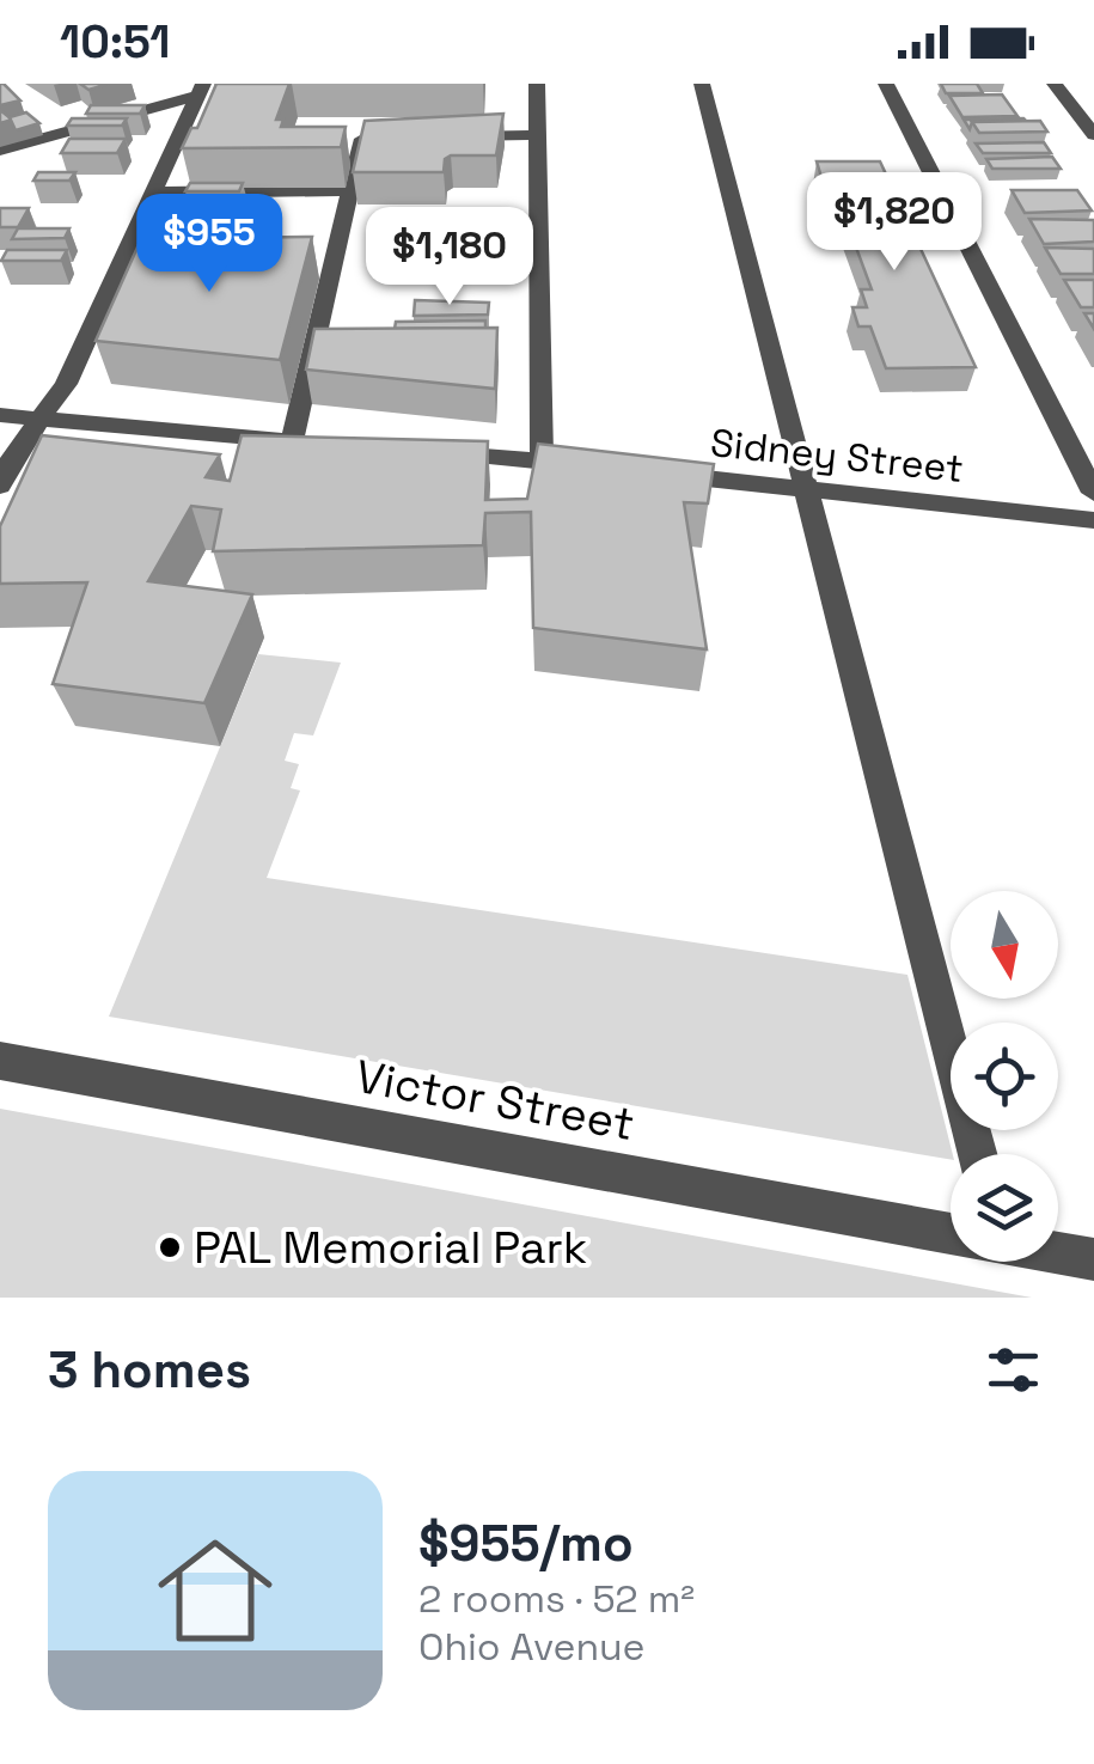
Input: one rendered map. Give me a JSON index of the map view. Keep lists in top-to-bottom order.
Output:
{
  "streets": {
    "street": ["Sidney Street", "Victor Street"]
  },
  "places": ["PAL Memorial Park"],
  "north": "bottom",
  "page": {
    "status": "10:51",
    "price": ["$1,820", "$955", "$1,180"],
    "heading": "3 homes",
    "list": [
      {
        "name": "$955/mo",
        "note": "2 rooms · 52 m² · Ohio Avenue"
      }
    ]
  }
}
